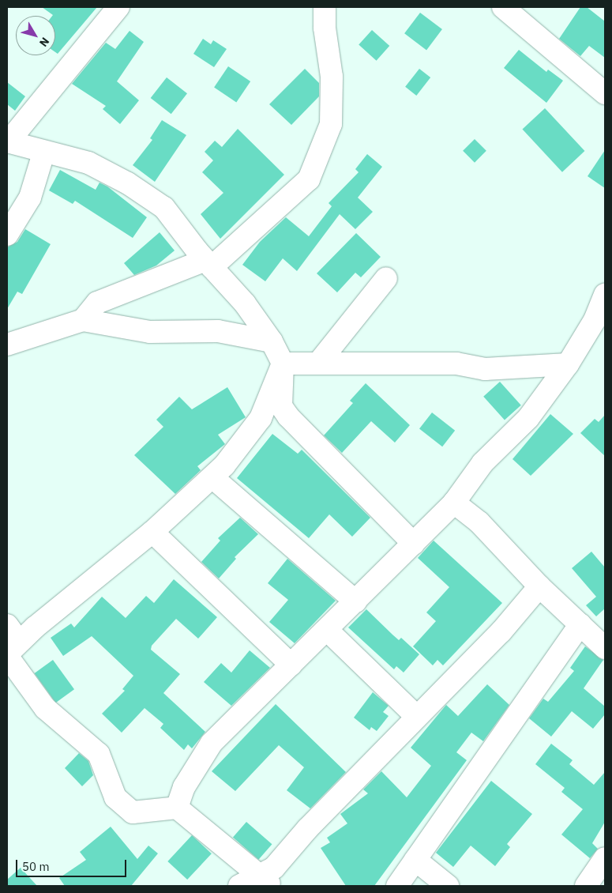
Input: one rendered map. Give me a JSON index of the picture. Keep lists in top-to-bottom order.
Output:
{
  "scale_bar": "50 m",
  "north": "bottom right"
}
